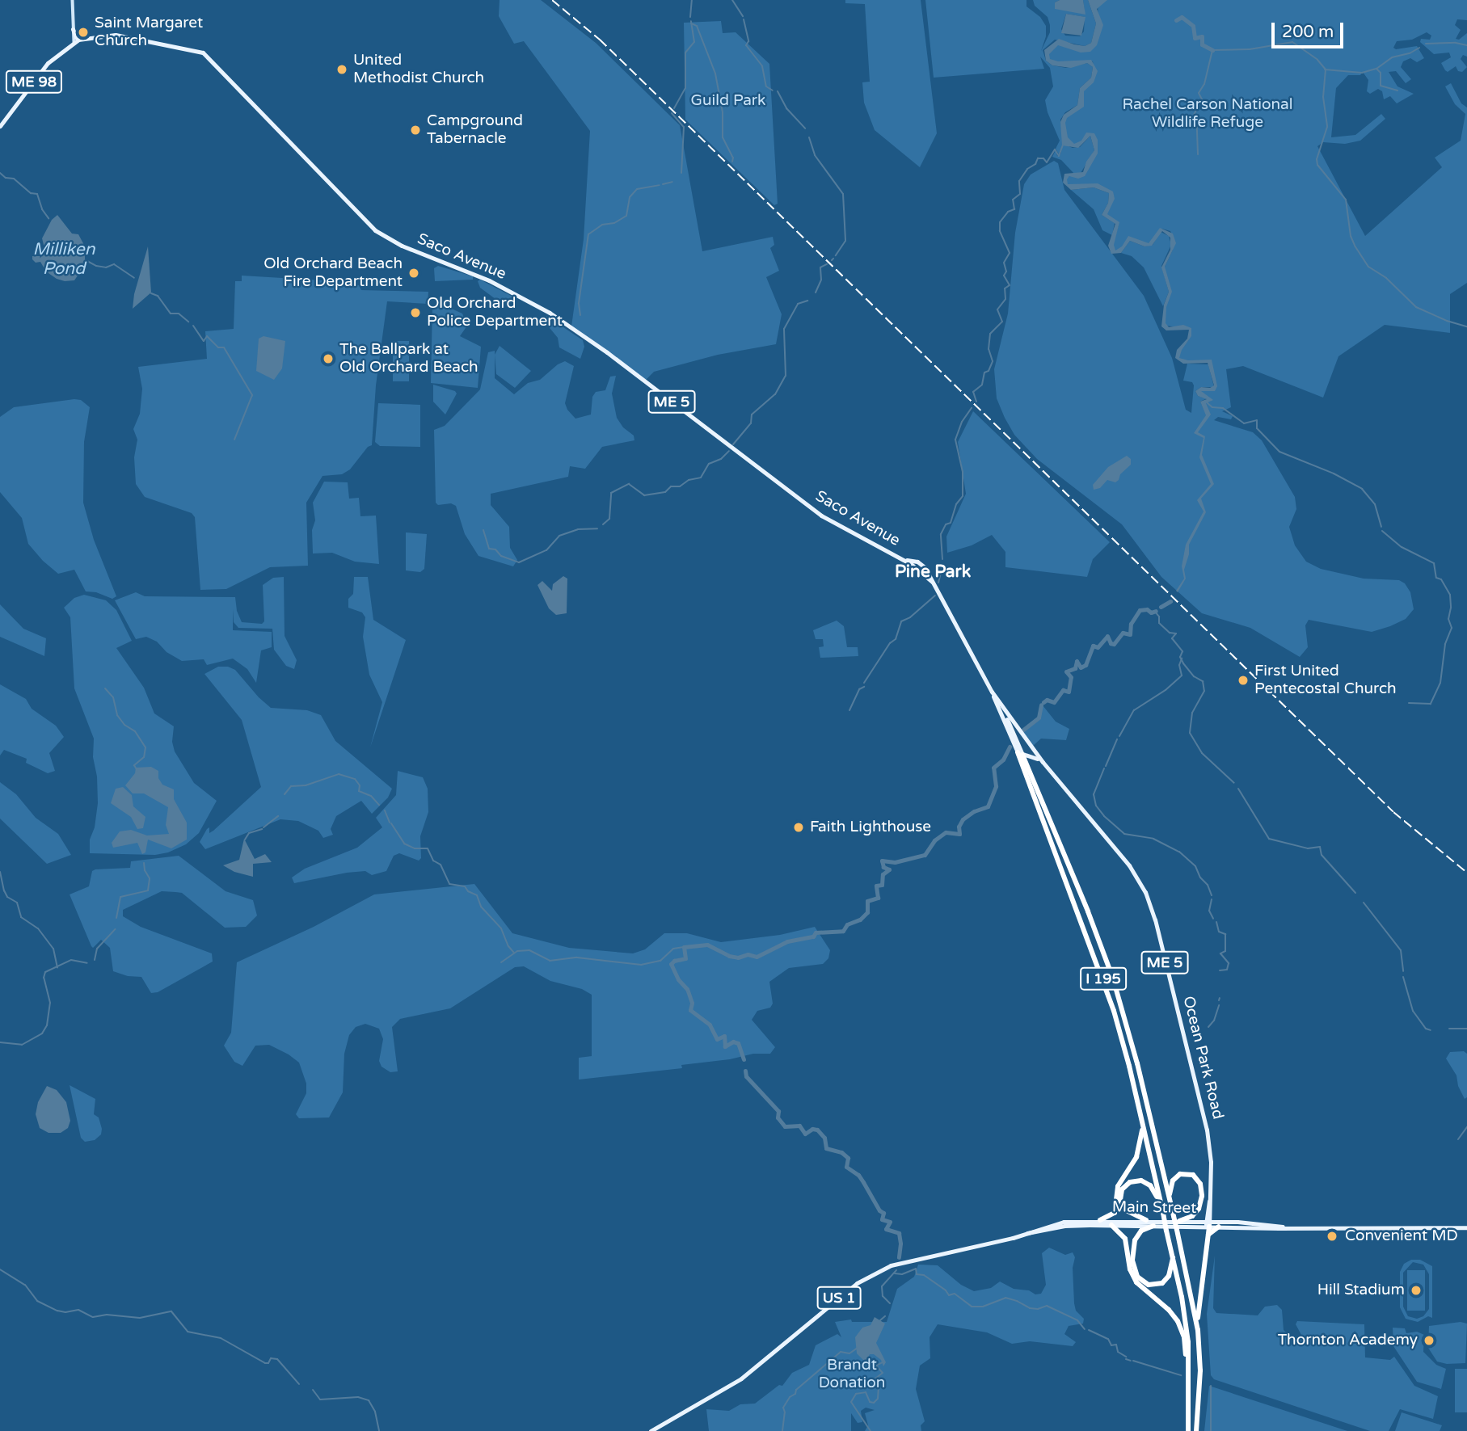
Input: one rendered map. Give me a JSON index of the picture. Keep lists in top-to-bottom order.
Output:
{
  "streets": {
    "highway": ["I 195"],
    "main road": [
      "ME 98",
      "Saco Avenue",
      "ME 5",
      "Ocean Park Road",
      "Main Street",
      "US 1"
    ]
  },
  "crossings": [
    ["ME 98", "Saco Avenue"],
    ["Saco Avenue", "Ocean Park Road"],
    ["I 195", "Ocean Park Road"],
    ["Ocean Park Road", "Main Street"]
  ],
  "districts": ["Pine Park"],
  "water": ["Milliken Pond"],
  "parks": ["Guild Park", "Rachel Carson National Wildlife Refuge", "Brandt Donation"],
  "places": [
    "Saint Margaret Church",
    "United Methodist Church",
    "Campground Tabernacle",
    "Old Orchard Beach Fire Department",
    "Old Orchard Police Department",
    "The Ballpark at Old Orchard Beach",
    "First United Pentecostal Church",
    "Faith Lighthouse",
    "Convenient MD",
    "Hill Stadium",
    "Thornton Academy"
  ],
  "scale_bar": "200 m"
}
